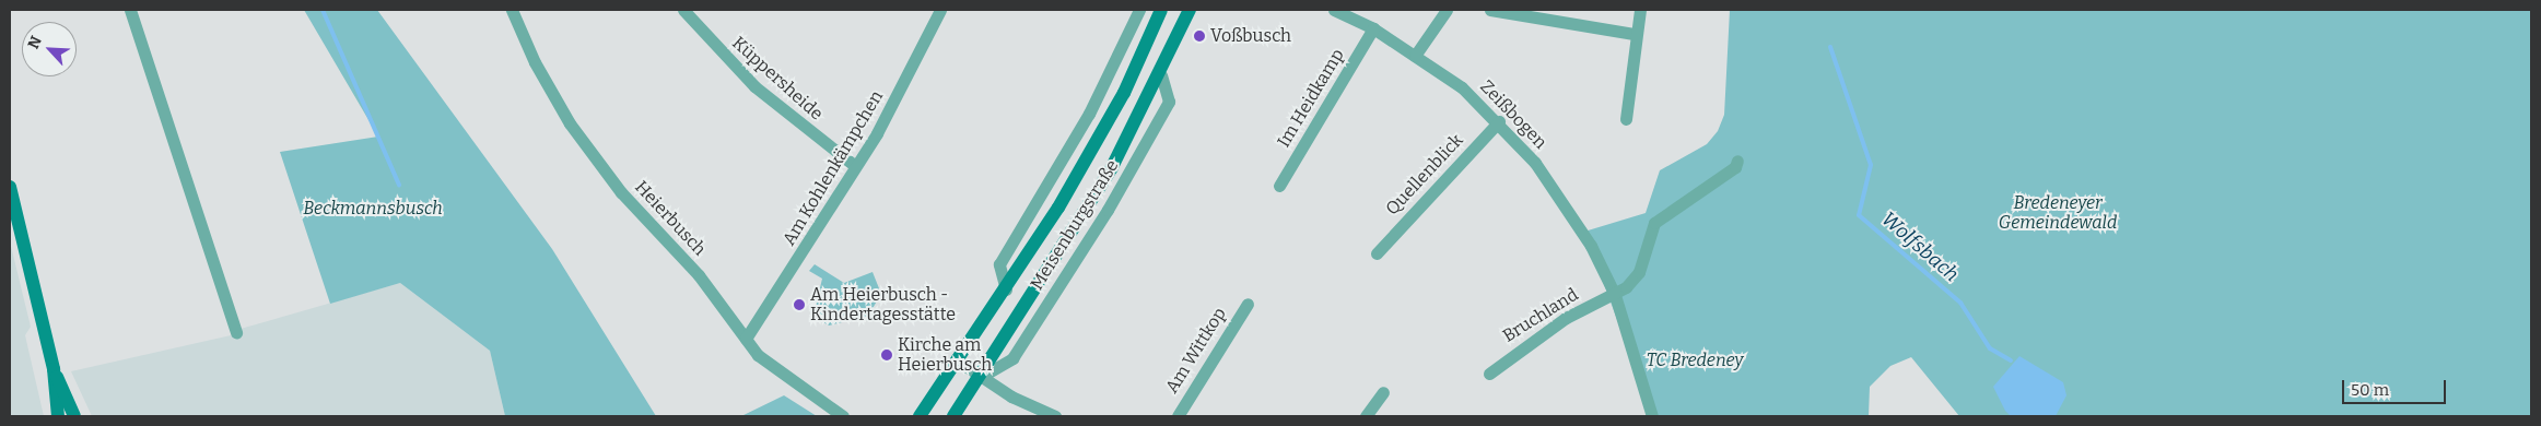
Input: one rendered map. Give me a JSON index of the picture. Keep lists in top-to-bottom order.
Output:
{
  "streets": {
    "main road": ["Meisenburgstraße"],
    "street": [
      "Küppersheide",
      "Im Heidkamp",
      "Zeißbogen",
      "Am Kohlenkämpchen",
      "Quellenblick",
      "Heierbusch",
      "Bruchland",
      "Am Wittkop"
    ]
  },
  "crossings": [
    ["Küppersheide", "Am Kohlenkämpchen"],
    ["Im Heidkamp", "Zeißbogen"],
    ["Zeißbogen", "Quellenblick"],
    ["Zeißbogen", "Bruchland"],
    ["Am Kohlenkämpchen", "Heierbusch"]
  ],
  "water": ["Wolfsbach"],
  "parks": ["Bredeneyer Gemeindewald", "Beckmannsbusch", "TC Bredeney"],
  "places": ["Voßbusch", "Am Heierbusch - Kindertagesstätte", "Kirche am Heierbusch"],
  "scale_bar": "50 m",
  "north": "top left"
}
